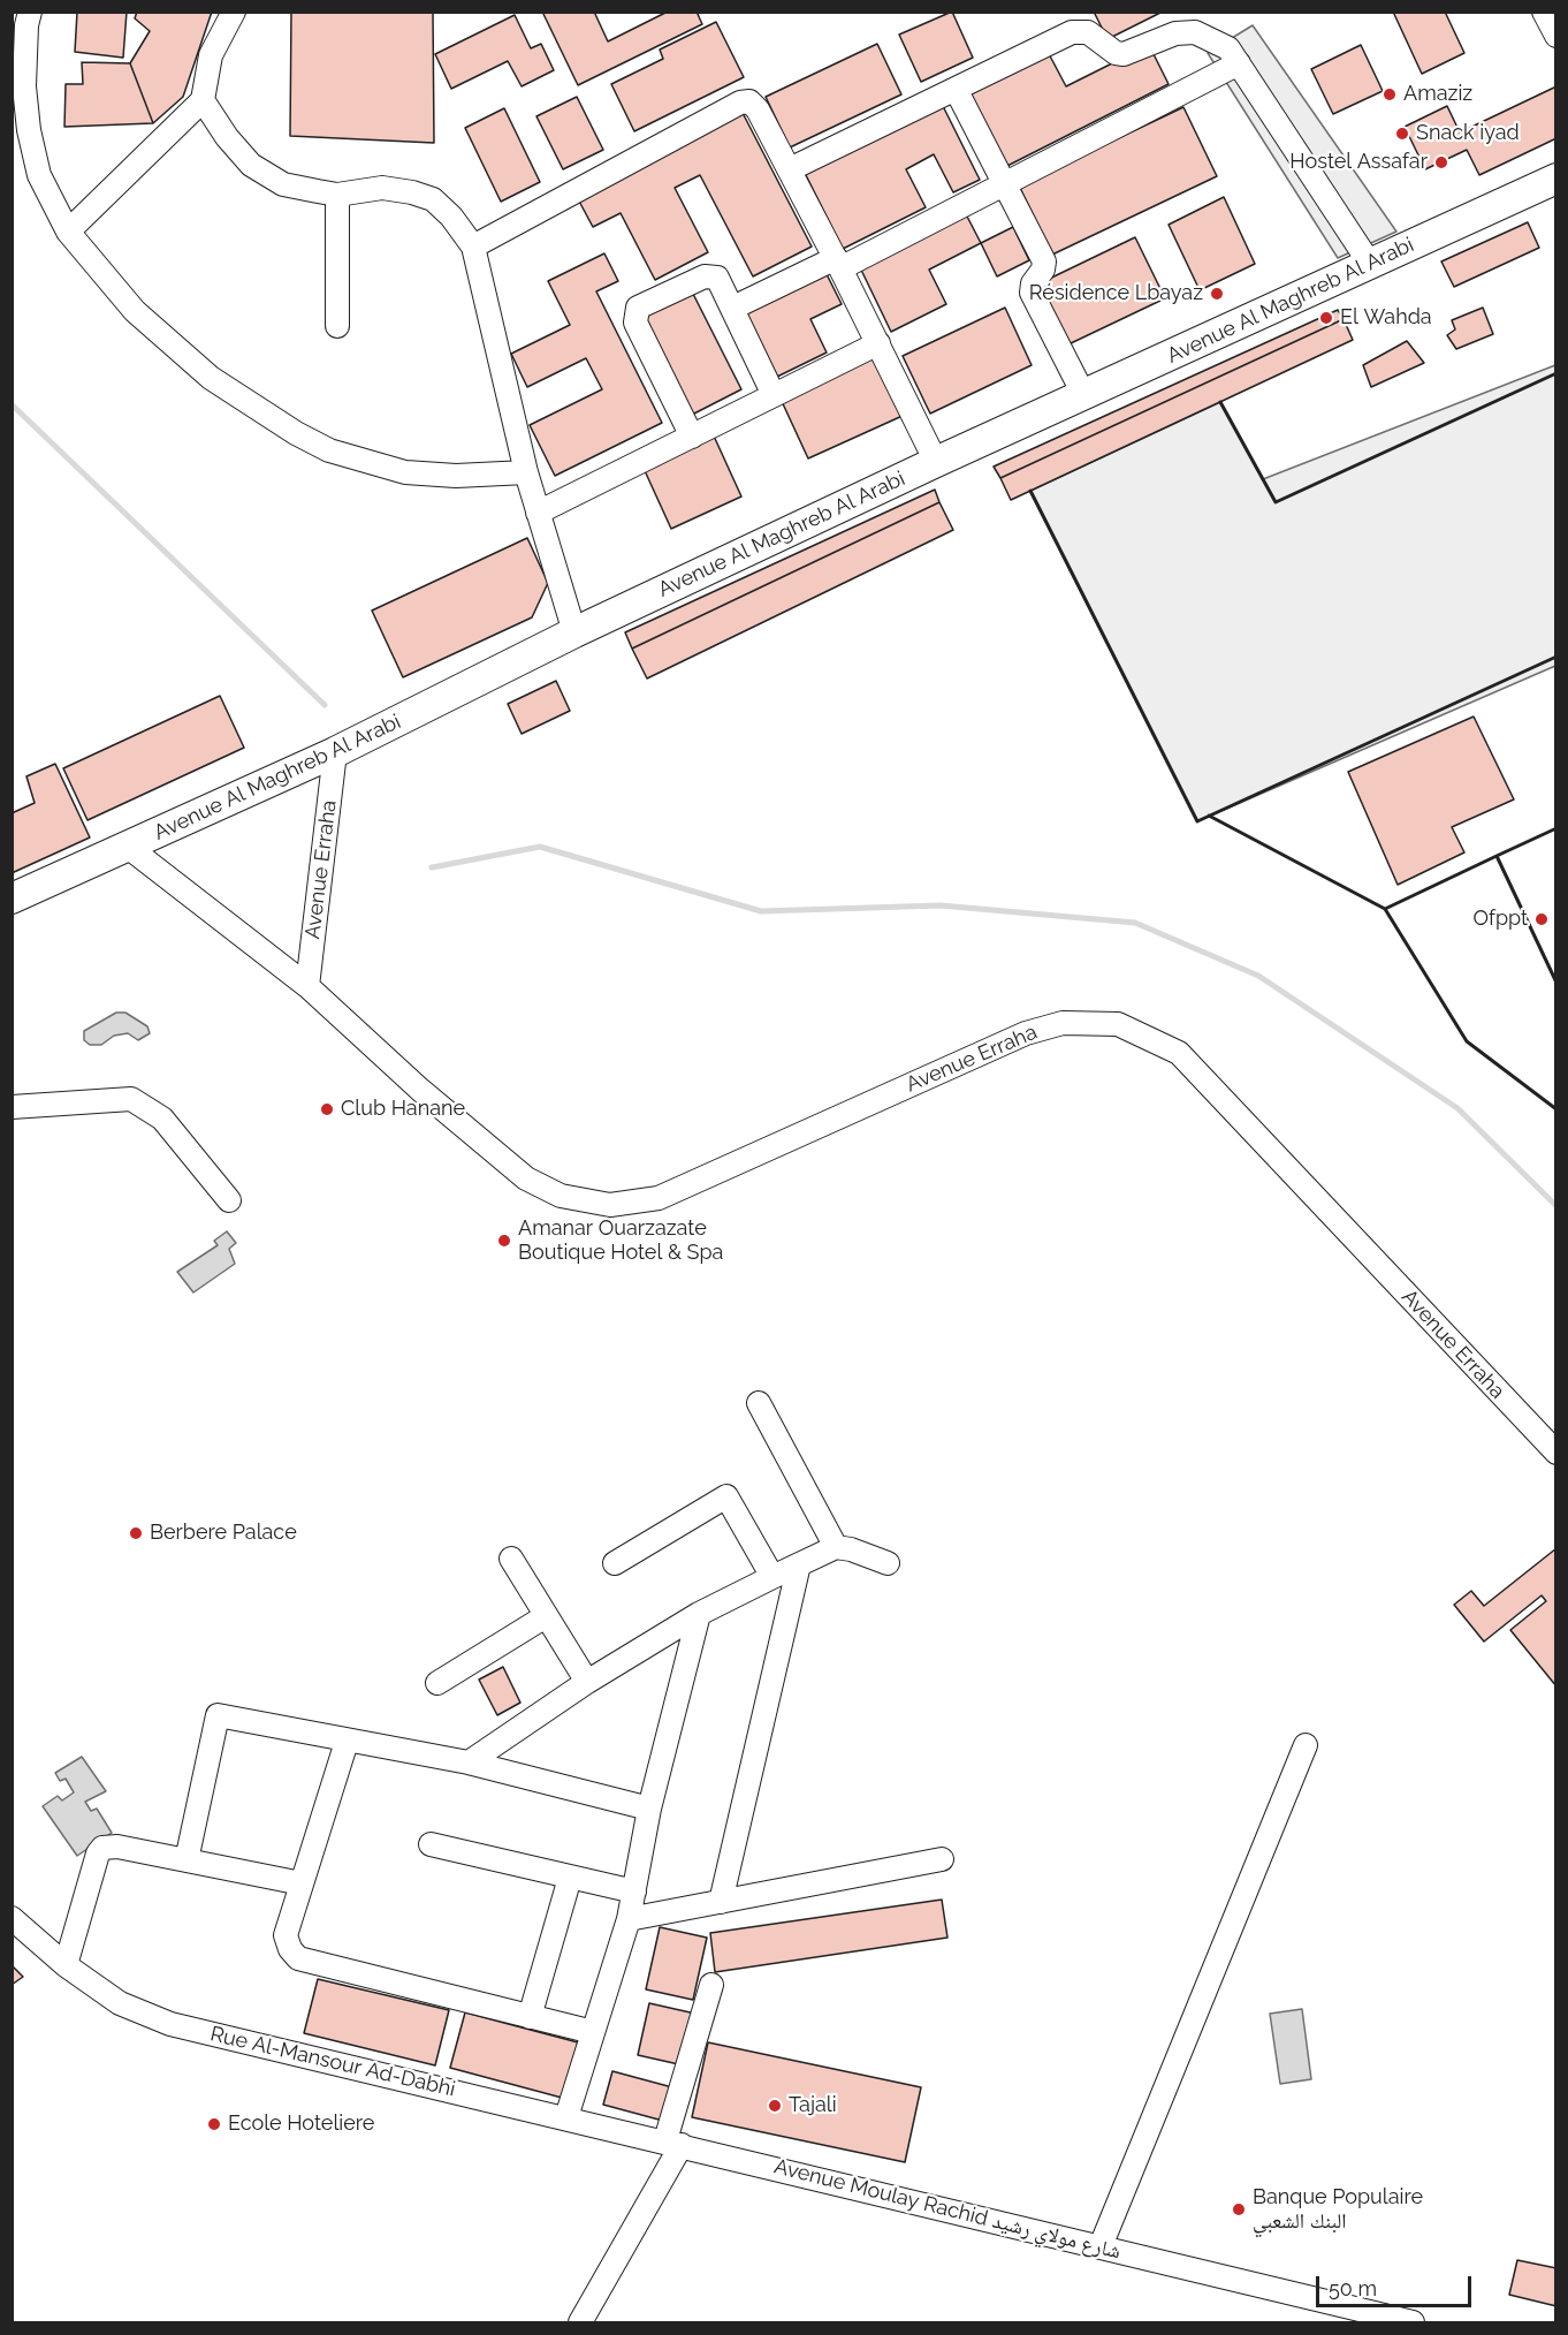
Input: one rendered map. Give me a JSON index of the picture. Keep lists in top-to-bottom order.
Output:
{
  "streets": {
    "main road": ["Avenue Al Maghreb Al Arabi"],
    "street": ["Avenue Erraha", "Rue Al-Mansour Ad-Dabhi", "Avenue Moulay Rachid شارع مولاي رشيد"]
  },
  "crossings": [
    ["Avenue Al Maghreb Al Arabi", "Avenue Erraha"],
    ["Rue Al-Mansour Ad-Dabhi", "Avenue Moulay Rachid شارع مولاي رشيد"]
  ],
  "places": [
    "Amaziz",
    "Snack iyad",
    "Hostel Assafar",
    "Résidence Lbayaz",
    "El Wahda",
    "Ofppt",
    "Club Hanane",
    "Amanar Ouarzazate Boutique Hotel & Spa",
    "Berbere Palace",
    "Tajali",
    "Ecole Hoteliere",
    "Banque Populaire البنك الشعبي"
  ],
  "scale_bar": "50 m"
}
